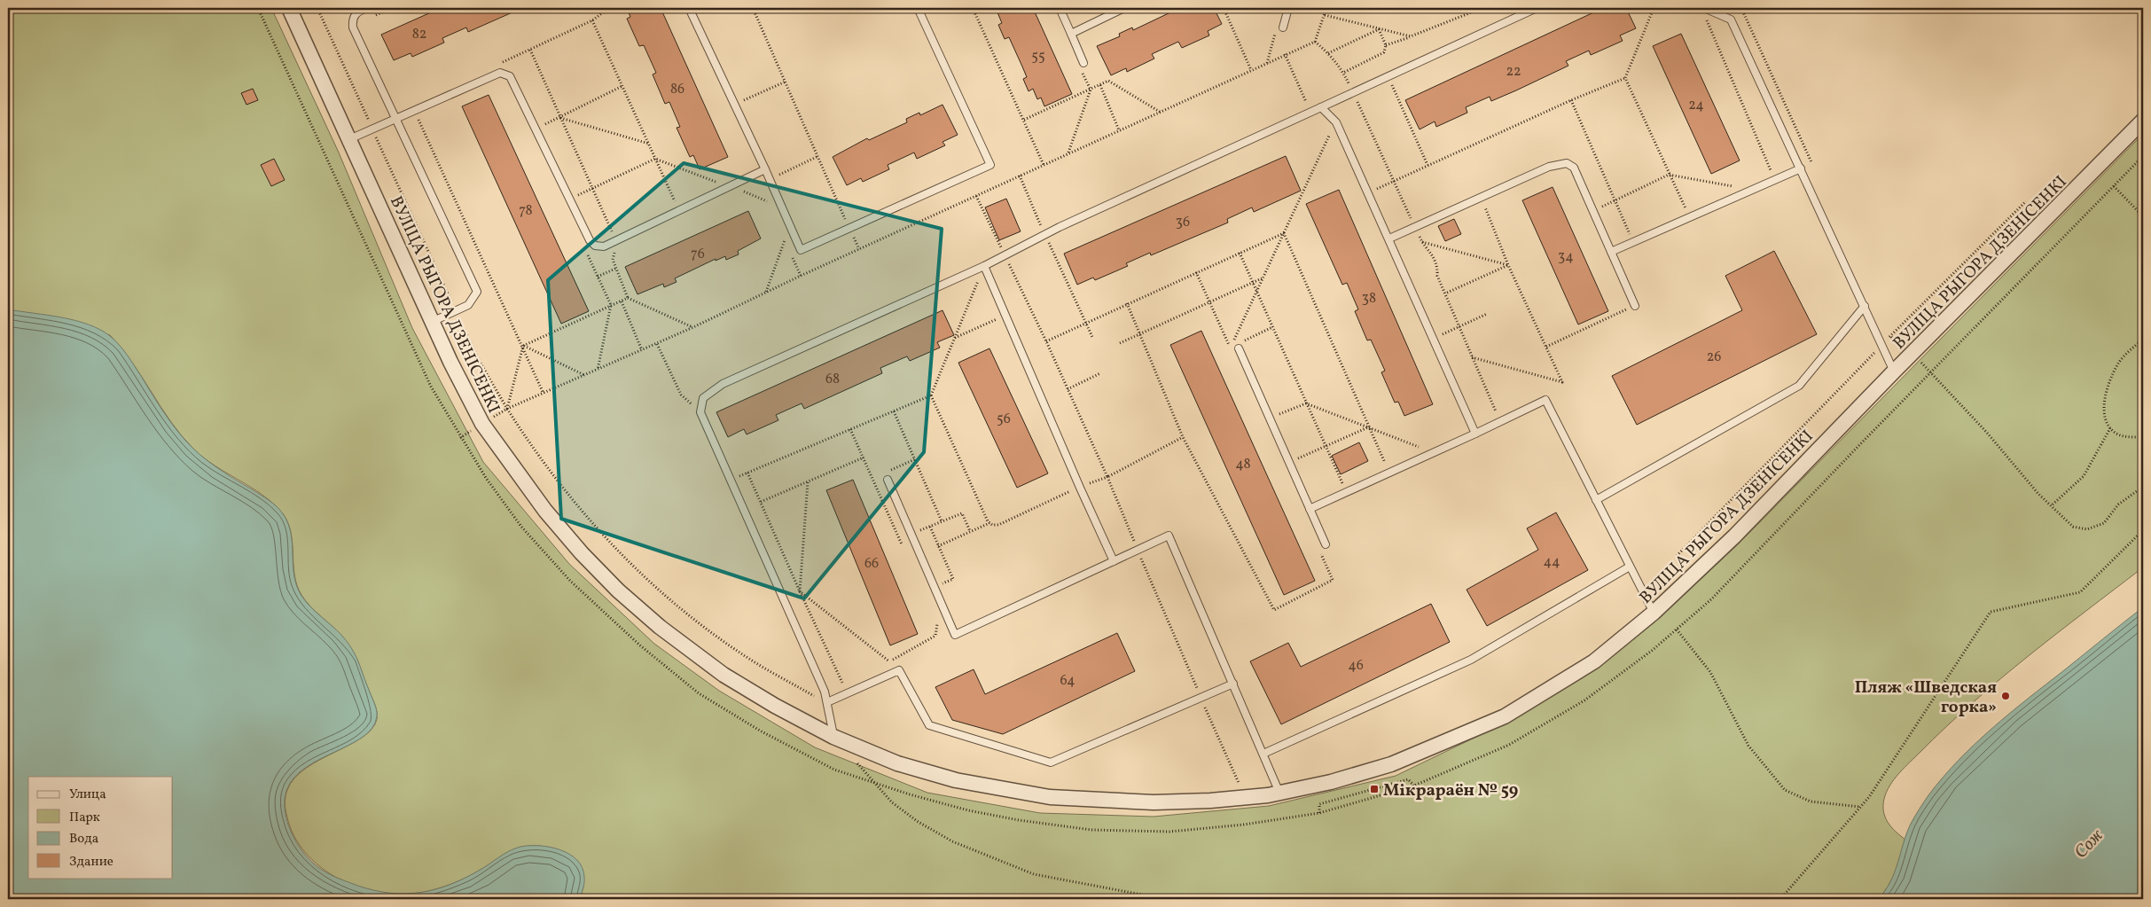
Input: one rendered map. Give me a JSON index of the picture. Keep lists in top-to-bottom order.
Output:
{
  "streets": {
    "street": ["ВУЛІЦА РЫГОРА ДЗЕНІСЕНКІ"]
  },
  "water": ["Сож"],
  "places": {
    "other": ["Пляж «Шведская горка»"],
    "transit": ["Мікрараён № 59"]
  },
  "house_numbers": [
    "82",
    "55",
    "22",
    "86",
    "24",
    "78",
    "36",
    "76",
    "34",
    "38",
    "26",
    "68",
    "56",
    "48",
    "44",
    "66",
    "46",
    "64"
  ],
  "legend": [
    "Улица",
    "Парк",
    "Вода",
    "Здание"
  ]
}
